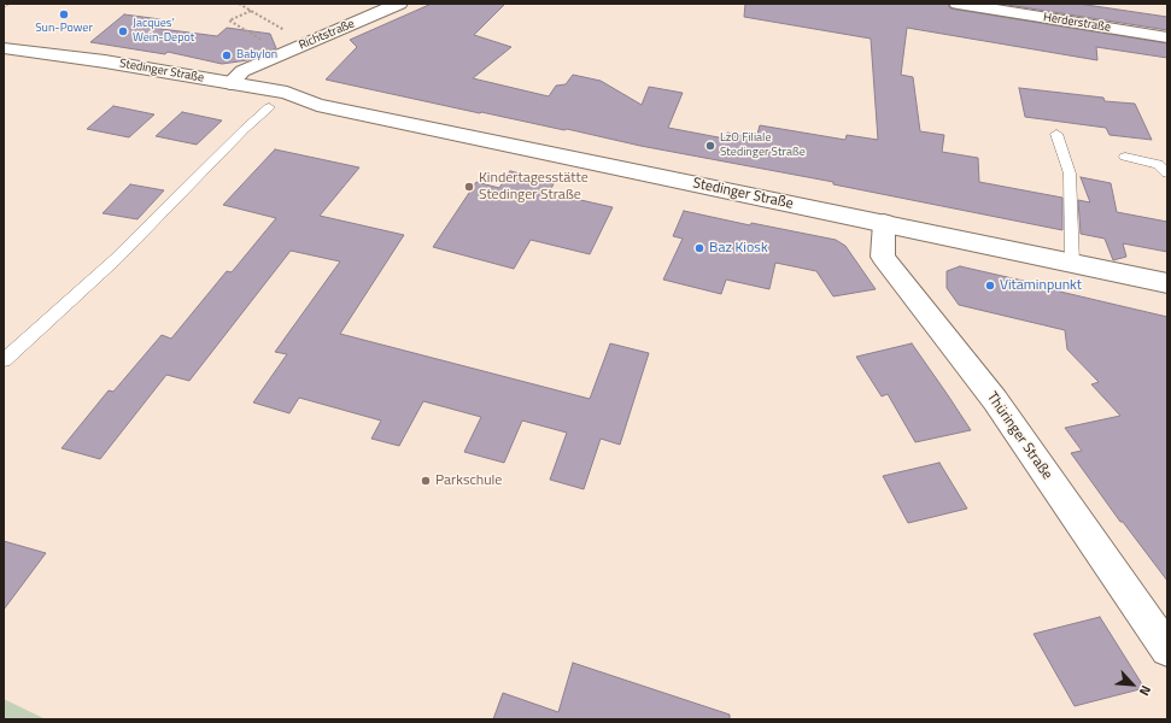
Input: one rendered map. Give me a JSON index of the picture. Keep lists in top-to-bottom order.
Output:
{
  "streets": {
    "main road": [
      "Herderstraße",
      "Richtstraße",
      "Stedinger Straße",
      "Thüringer Straße"
    ]
  },
  "crossings": [
    ["Richtstraße", "Stedinger Straße"],
    ["Stedinger Straße", "Thüringer Straße"]
  ],
  "places": [
    "Sun-Power",
    "Jacques’ Wein-Depot",
    "Babylon",
    "LzO Filiale Stedinger Straße",
    "Kindertagesstätte Stedinger Straße",
    "Baz Kiosk",
    "Vitaminpunkt",
    "Parkschule"
  ],
  "north": "bottom right"
}
